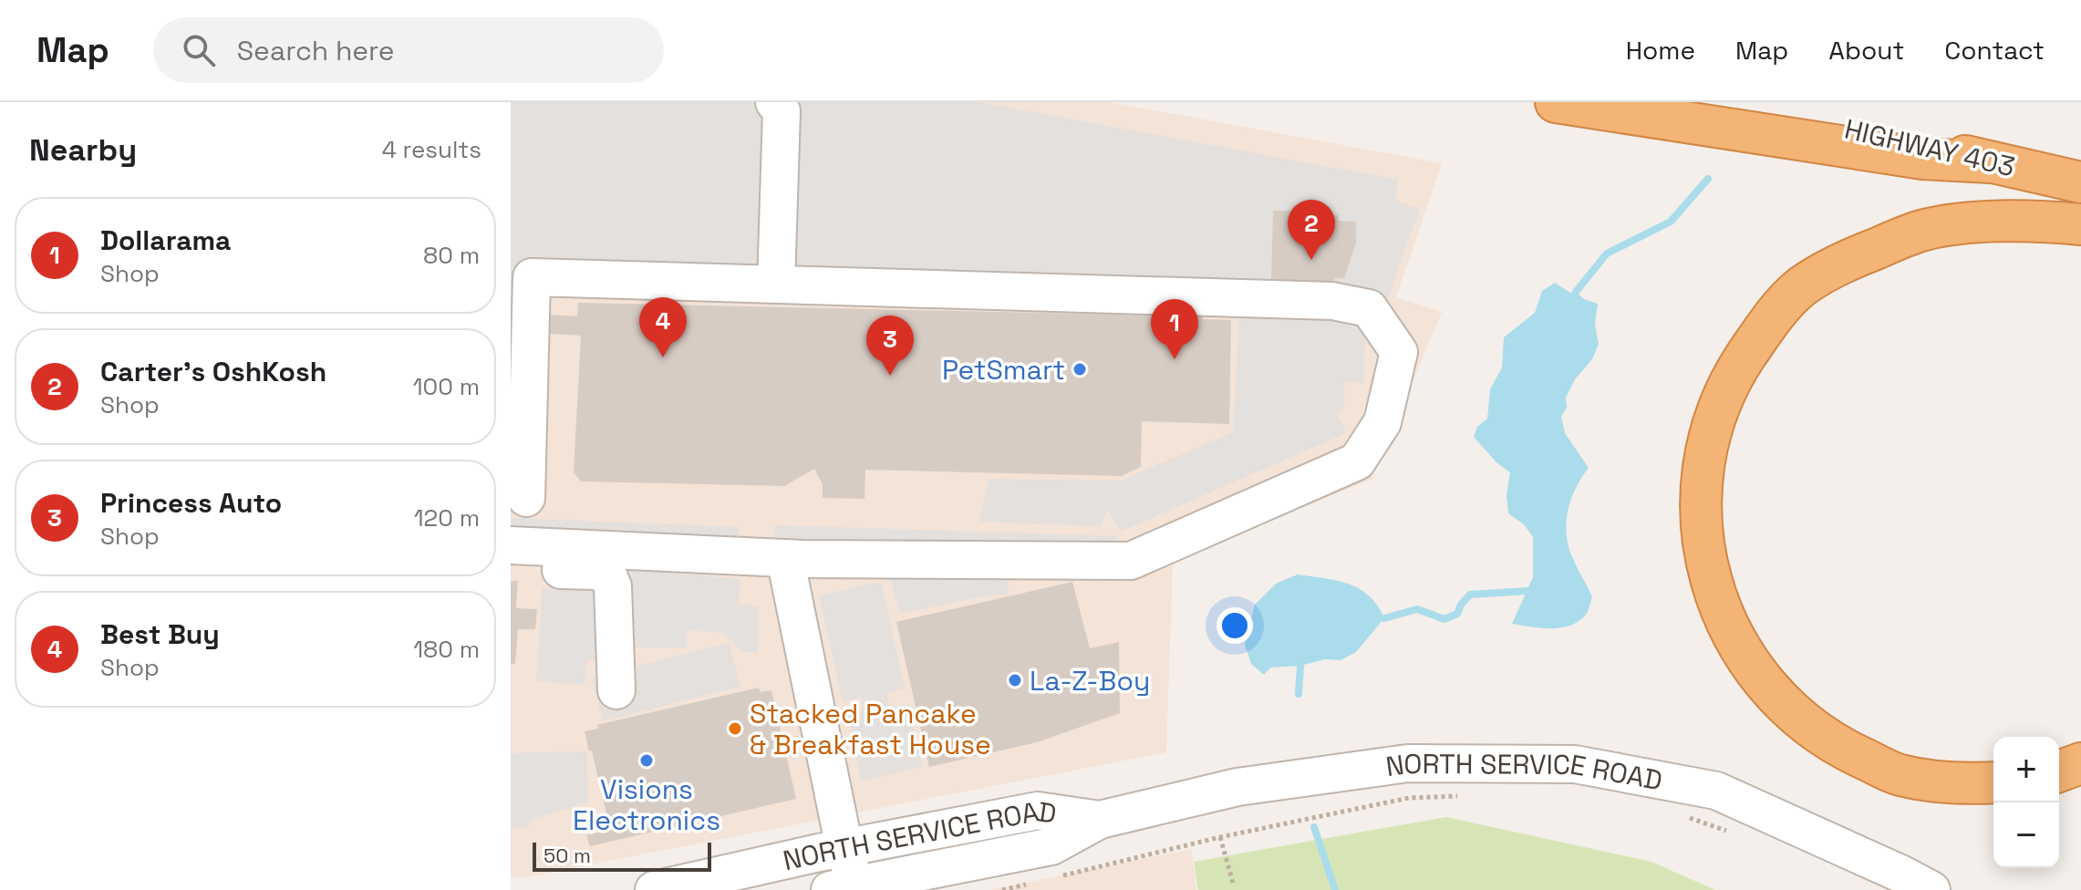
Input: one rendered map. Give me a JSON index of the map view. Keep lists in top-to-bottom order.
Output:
{
  "streets": {
    "highway": ["HIGHWAY 403"],
    "street": ["NORTH SERVICE ROAD"]
  },
  "places": [
    "PetSmart",
    "La-Z-Boy",
    "Stacked Pancake & Breakfast House",
    "Visions Electronics"
  ],
  "scale_bar": "50 m",
  "page": {
    "header": "Map",
    "search": "Search here",
    "nav": [
      "Home",
      "Map",
      "About",
      "Contact"
    ],
    "heading": ["Nearby", "4 results"],
    "list": [
      {
        "mark": "1",
        "name": "Dollarama",
        "note": "Shop",
        "value": "80 m"
      },
      {
        "mark": "2",
        "name": "Carter's OshKosh",
        "note": "Shop",
        "value": "100 m"
      },
      {
        "mark": "3",
        "name": "Princess Auto",
        "note": "Shop",
        "value": "120 m"
      },
      {
        "mark": "4",
        "name": "Best Buy",
        "note": "Shop",
        "value": "180 m"
      }
    ],
    "pins": [
      "2",
      "4",
      "1",
      "3"
    ],
    "map_buttons": ["+", "−"],
    "scale": "50 m"
  }
}
